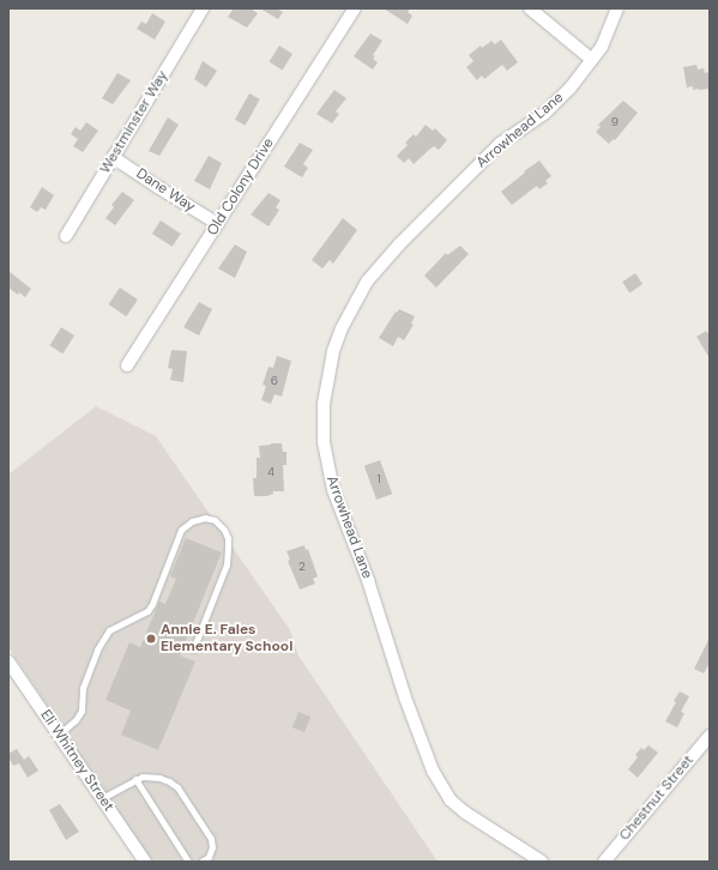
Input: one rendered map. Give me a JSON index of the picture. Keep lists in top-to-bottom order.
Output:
{
  "streets": {
    "street": [
      "Westminster Way",
      "Arrowhead Lane",
      "Old Colony Drive",
      "Dane Way",
      "Eli Whitney Street",
      "Chestnut Street"
    ]
  },
  "crossings": [
    ["Westminster Way", "Dane Way"],
    ["Old Colony Drive", "Dane Way"]
  ],
  "places": ["Annie E. Fales Elementary School"],
  "house_numbers": [
    "9",
    "6",
    "4",
    "1",
    "2"
  ]
}
